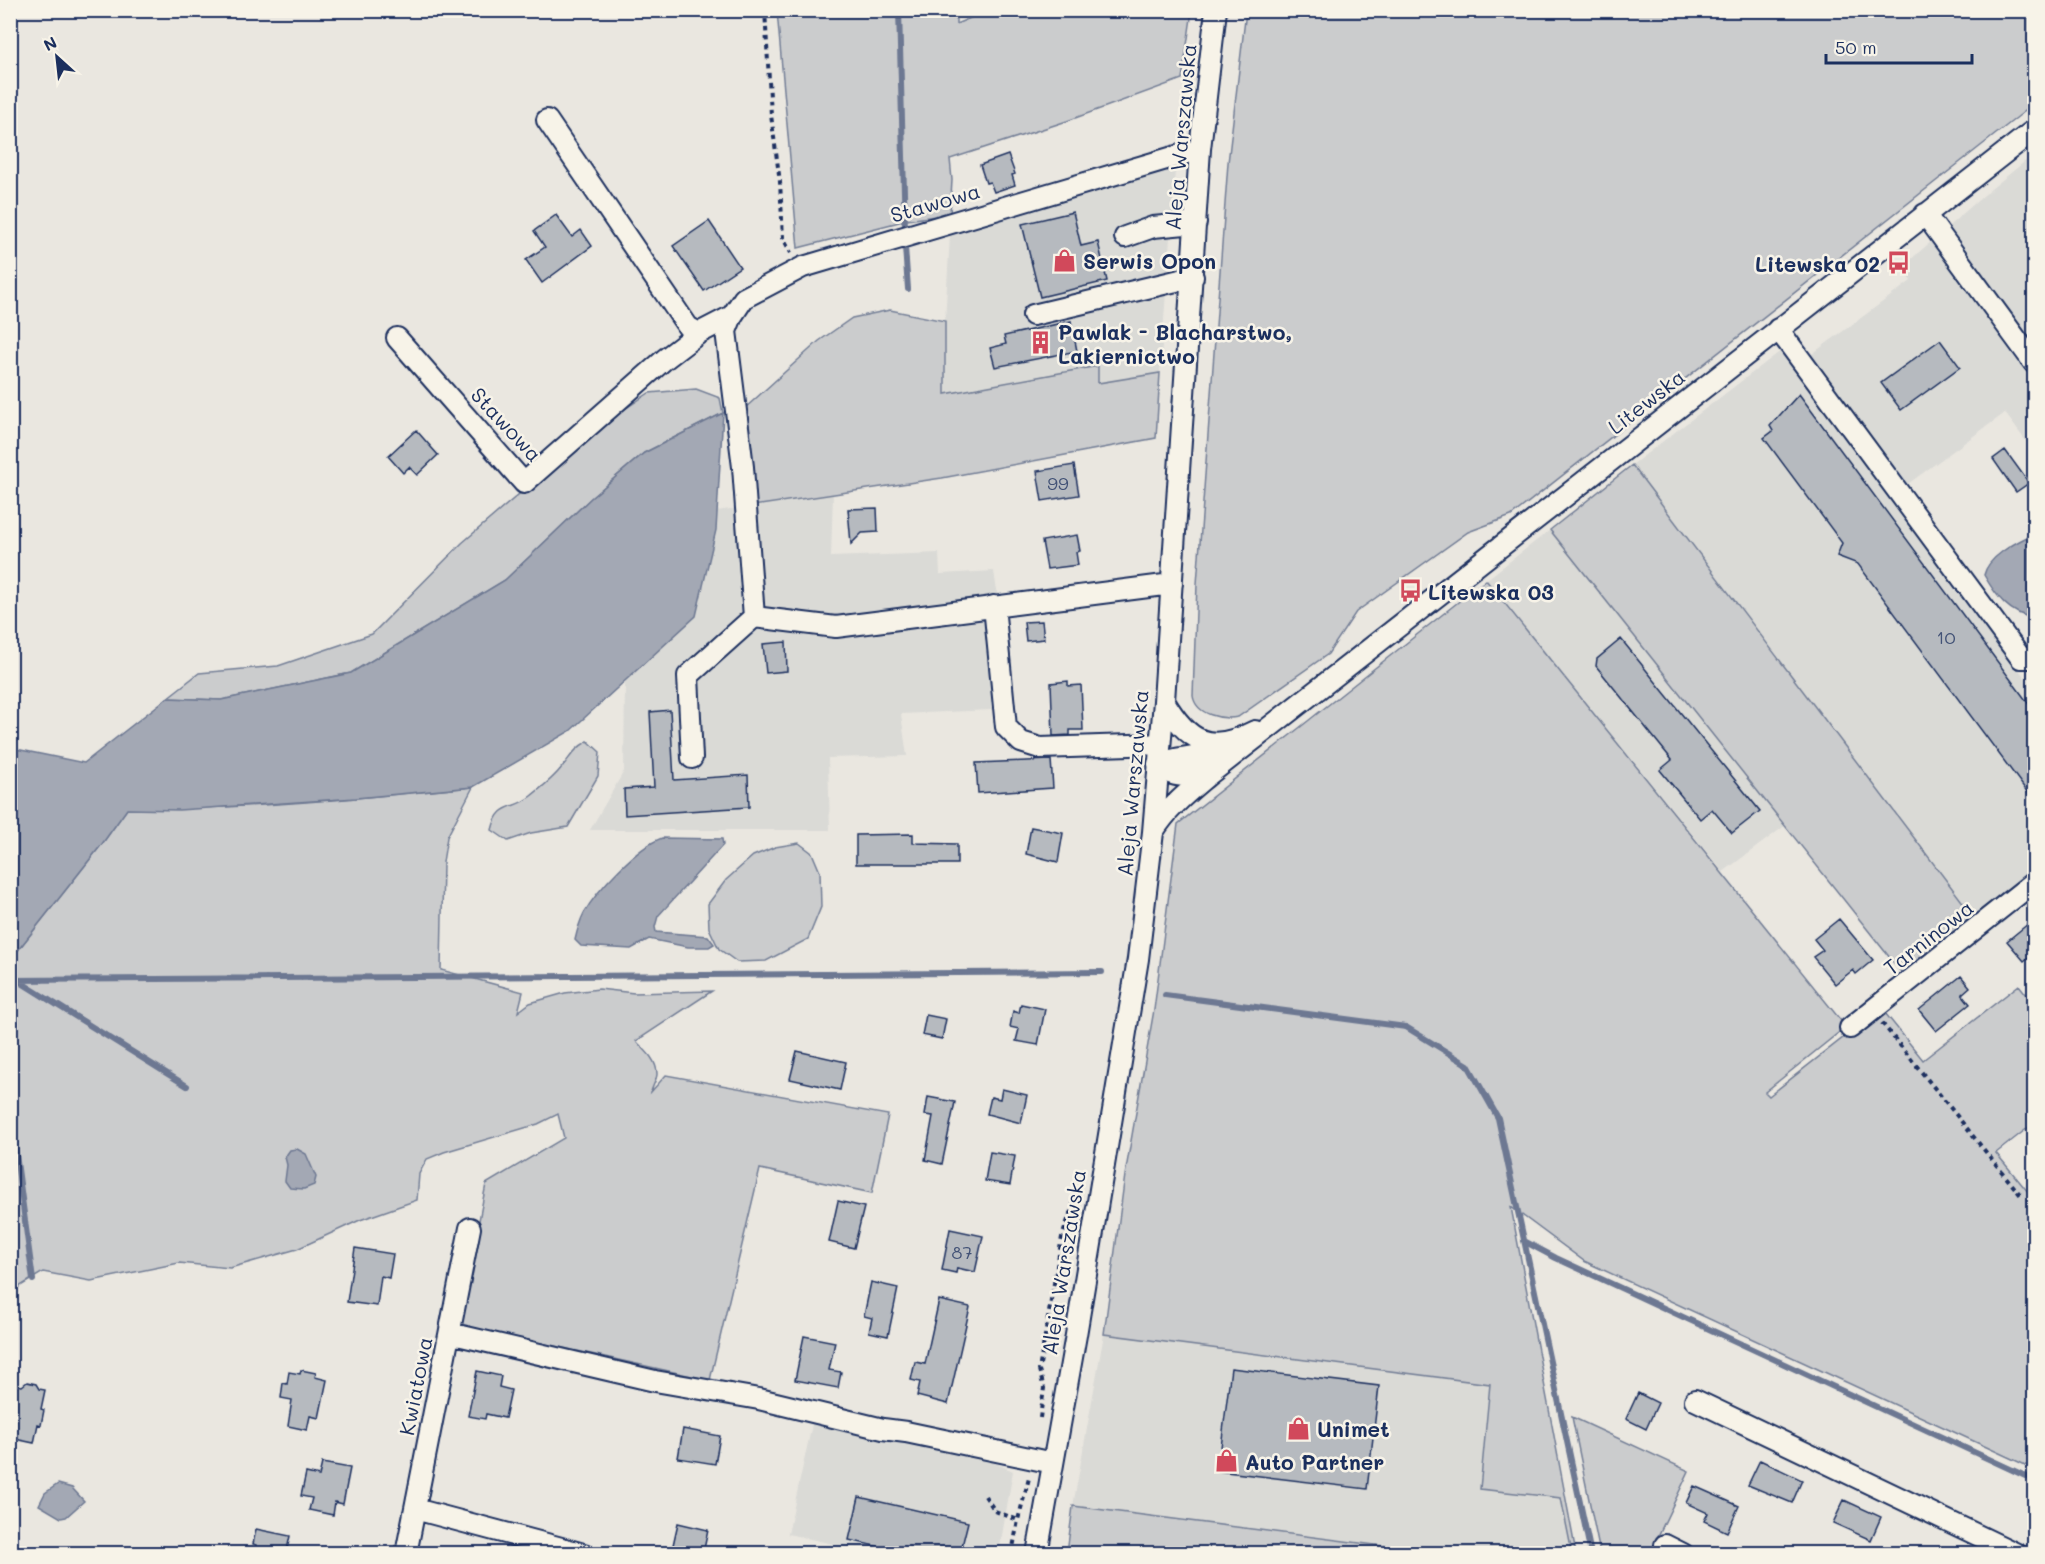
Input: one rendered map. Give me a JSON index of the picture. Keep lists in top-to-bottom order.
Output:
{
  "streets": {
    "street": [
      "Aleja Warszawska",
      "Stawowa",
      "Litewska",
      "Tarninowa",
      "Kwiatowa"
    ]
  },
  "crossings": [
    ["Aleja Warszawska", "Stawowa"]
  ],
  "places": {
    "shop": ["Serwis Opon", "Unimet", "Auto Partner"],
    "bus stop": ["Litewska 02", "Litewska 03"],
    "building": ["Pawlak - Blacharstwo, Lakiernictwo"]
  },
  "house_numbers": ["99", "10", "87"],
  "scale_bar": "50 m",
  "north": "top left"
}
